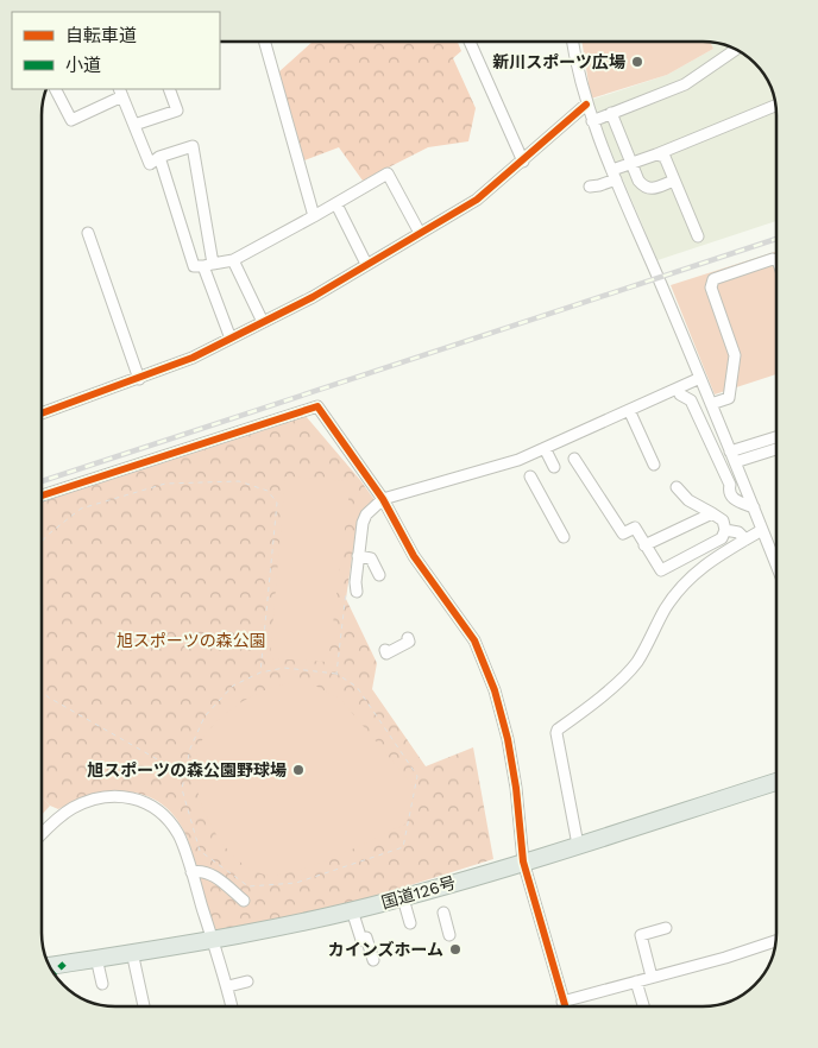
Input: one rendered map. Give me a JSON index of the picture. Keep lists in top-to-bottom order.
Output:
{
  "streets": {
    "highway": ["国道126号"]
  },
  "parks": ["旭スポーツの森公園"],
  "places": ["新川スポーツ広場", "旭スポーツの森公園野球場", "カインズホーム"],
  "legend": ["自転車道", "小道"]
}
